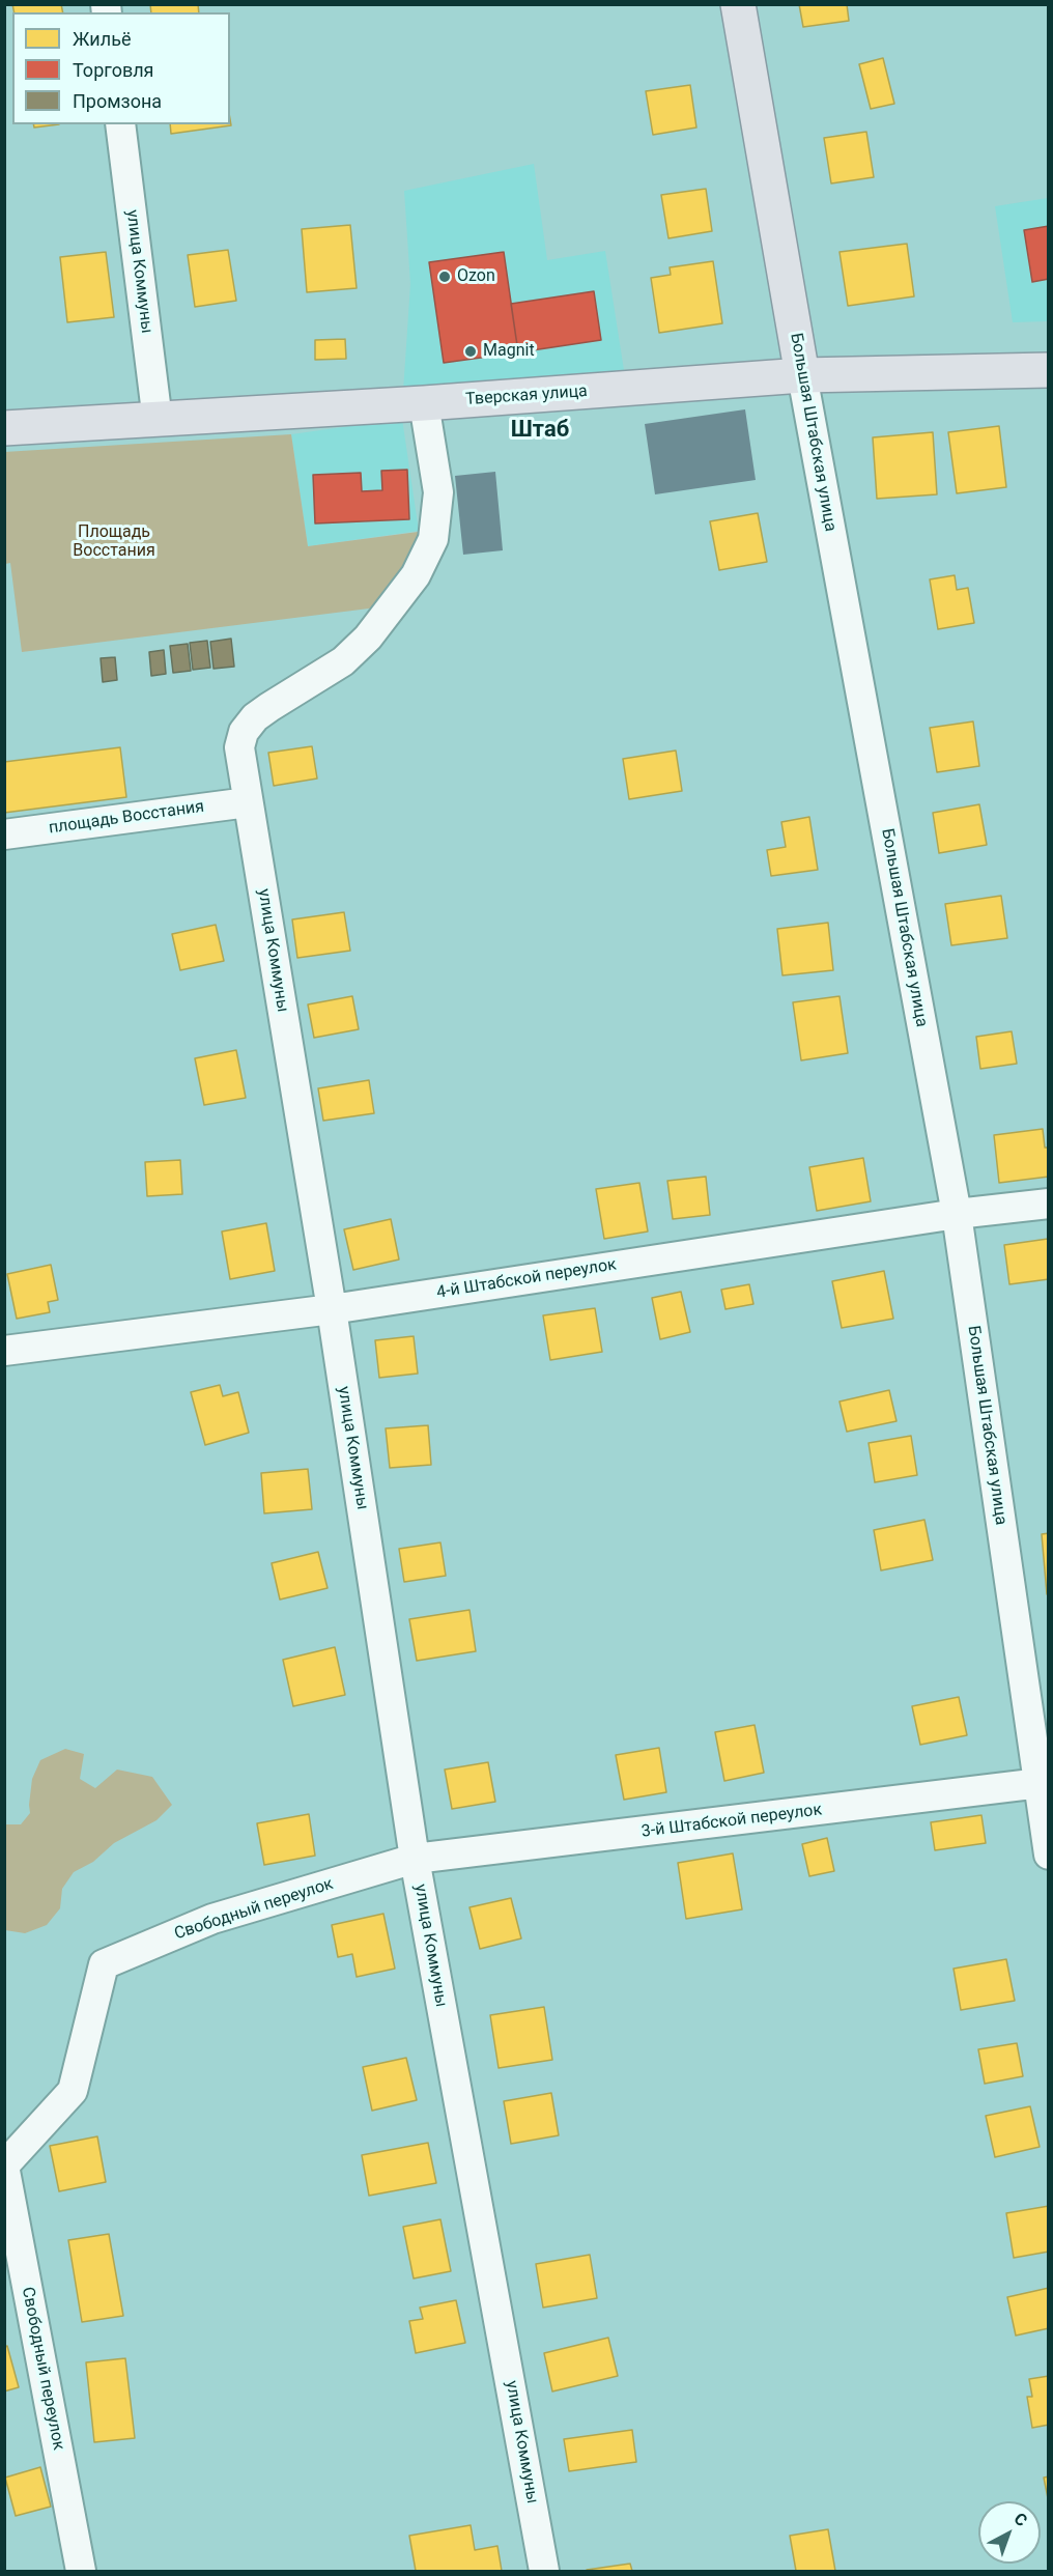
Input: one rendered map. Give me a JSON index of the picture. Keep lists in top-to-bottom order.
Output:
{
  "streets": {
    "main road": ["Тверская улица", "Большая Штабская улица"],
    "street": [
      "улица Коммуны",
      "площадь Восстания",
      "4-й Штабской переулок",
      "3-й Штабской переулок",
      "Свободный переулок"
    ]
  },
  "crossings": [
    ["улица Коммуны", "Тверская улица"],
    ["улица Коммуны", "площадь Восстания"],
    ["улица Коммуны", "4-й Штабской переулок"],
    ["улица Коммуны", "3-й Штабской переулок"],
    ["улица Коммуны", "Свободный переулок"],
    ["Тверская улица", "Большая Штабская улица"],
    ["Большая Штабская улица", "4-й Штабской переулок"],
    ["Большая Штабская улица", "3-й Штабской переулок"],
    ["3-й Штабской переулок", "Свободный переулок"]
  ],
  "districts": ["Штаб"],
  "parks": ["Площадь Восстания"],
  "places": ["Ozon", "Magnit"],
  "legend": ["Жильё", "Торговля", "Промзона"],
  "north": "top right"
}
